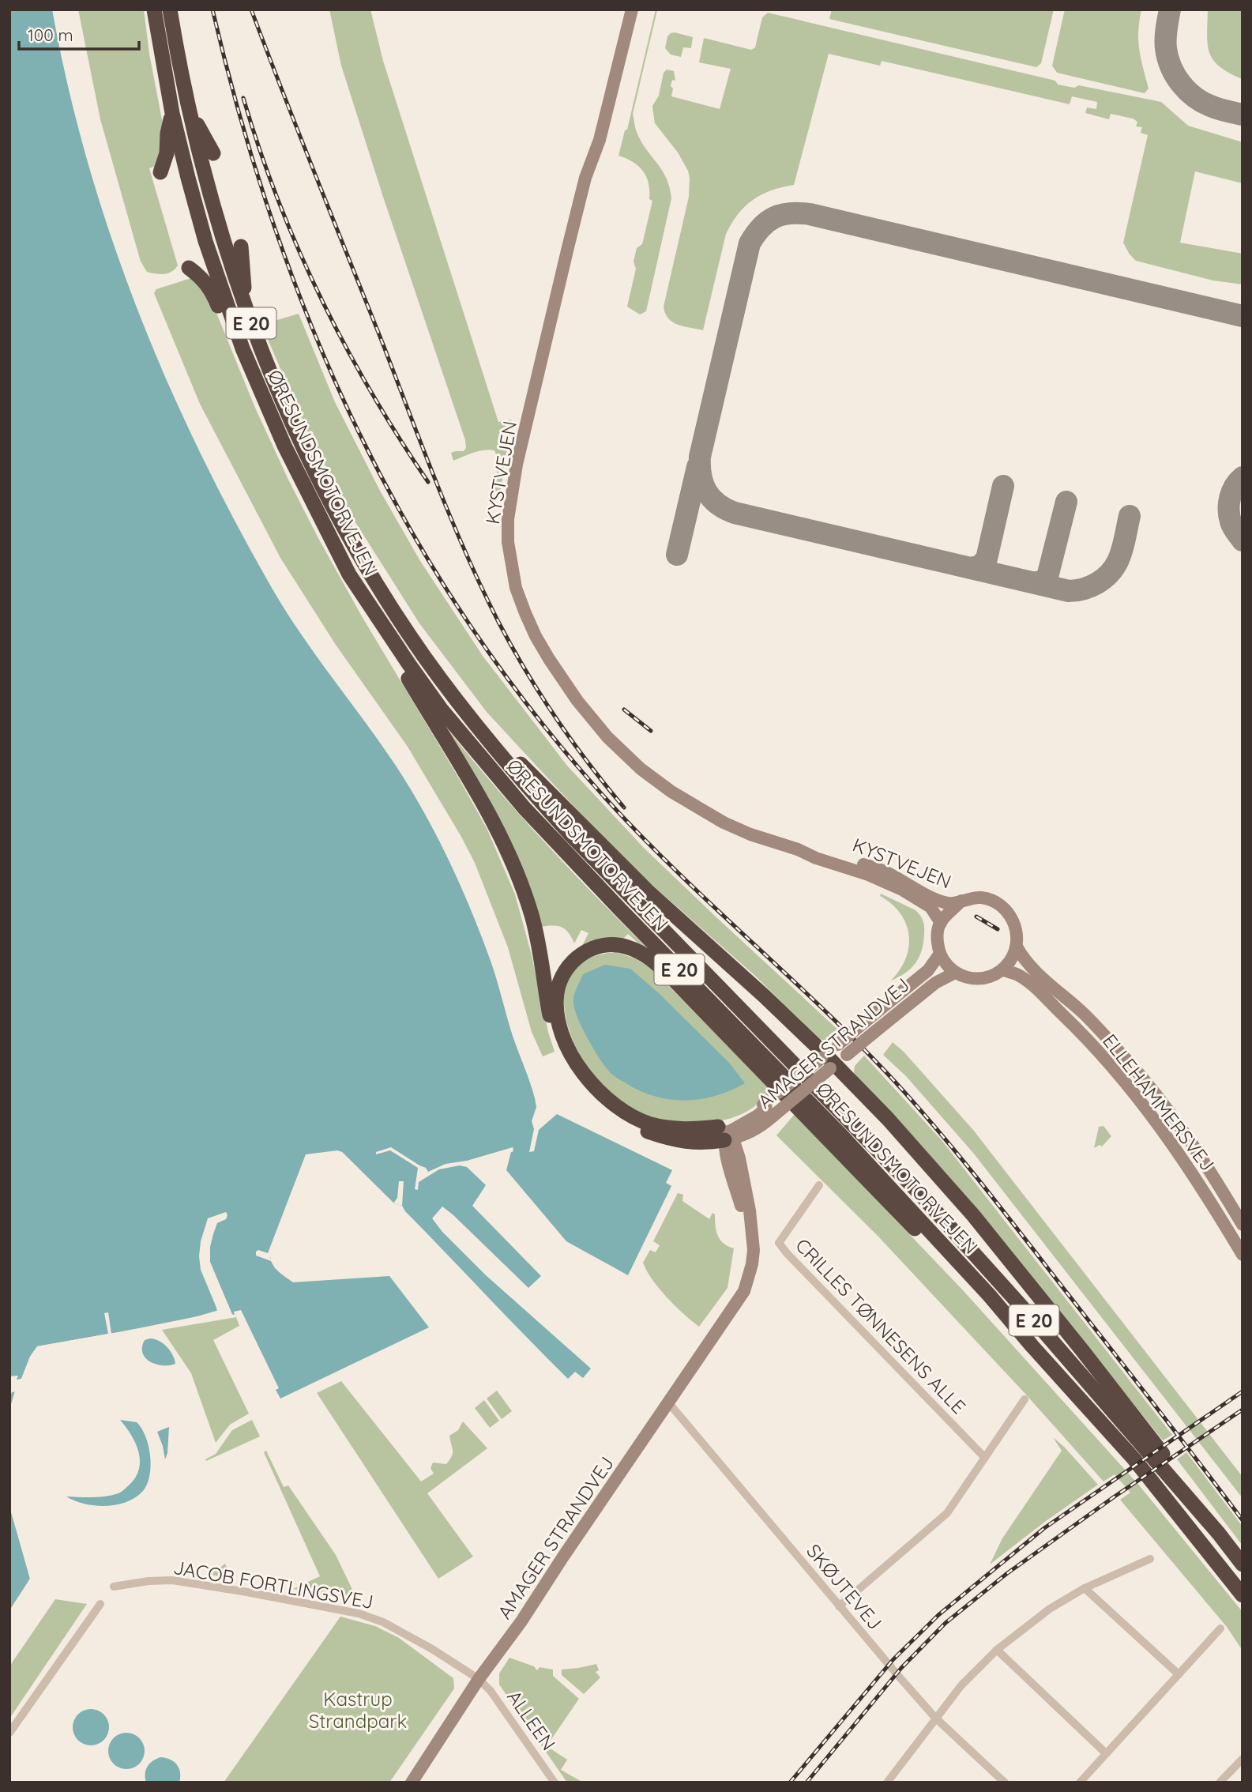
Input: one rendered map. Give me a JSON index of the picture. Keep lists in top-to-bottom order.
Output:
{
  "streets": {
    "highway": ["E 20", "ØRESUNDSMOTORVEJEN"],
    "street": [
      "KYSTVEJEN",
      "AMAGER STRANDVEJ",
      "ELLEHAMMERSVEJ",
      "CRILLES TØNNESENS ALLE",
      "JACOB FORTLINGSVEJ",
      "SKØJTEVEJ",
      "ALLEEN"
    ]
  },
  "crossings": [
    ["KYSTVEJEN", "AMAGER STRANDVEJ"],
    ["KYSTVEJEN", "ELLEHAMMERSVEJ"],
    ["AMAGER STRANDVEJ", "ELLEHAMMERSVEJ"],
    ["AMAGER STRANDVEJ", "JACOB FORTLINGSVEJ"],
    ["AMAGER STRANDVEJ", "SKØJTEVEJ"],
    ["AMAGER STRANDVEJ", "ALLEEN"],
    ["JACOB FORTLINGSVEJ", "ALLEEN"]
  ],
  "parks": ["Kastrup Strandpark"],
  "scale_bar": "100 m"
}
